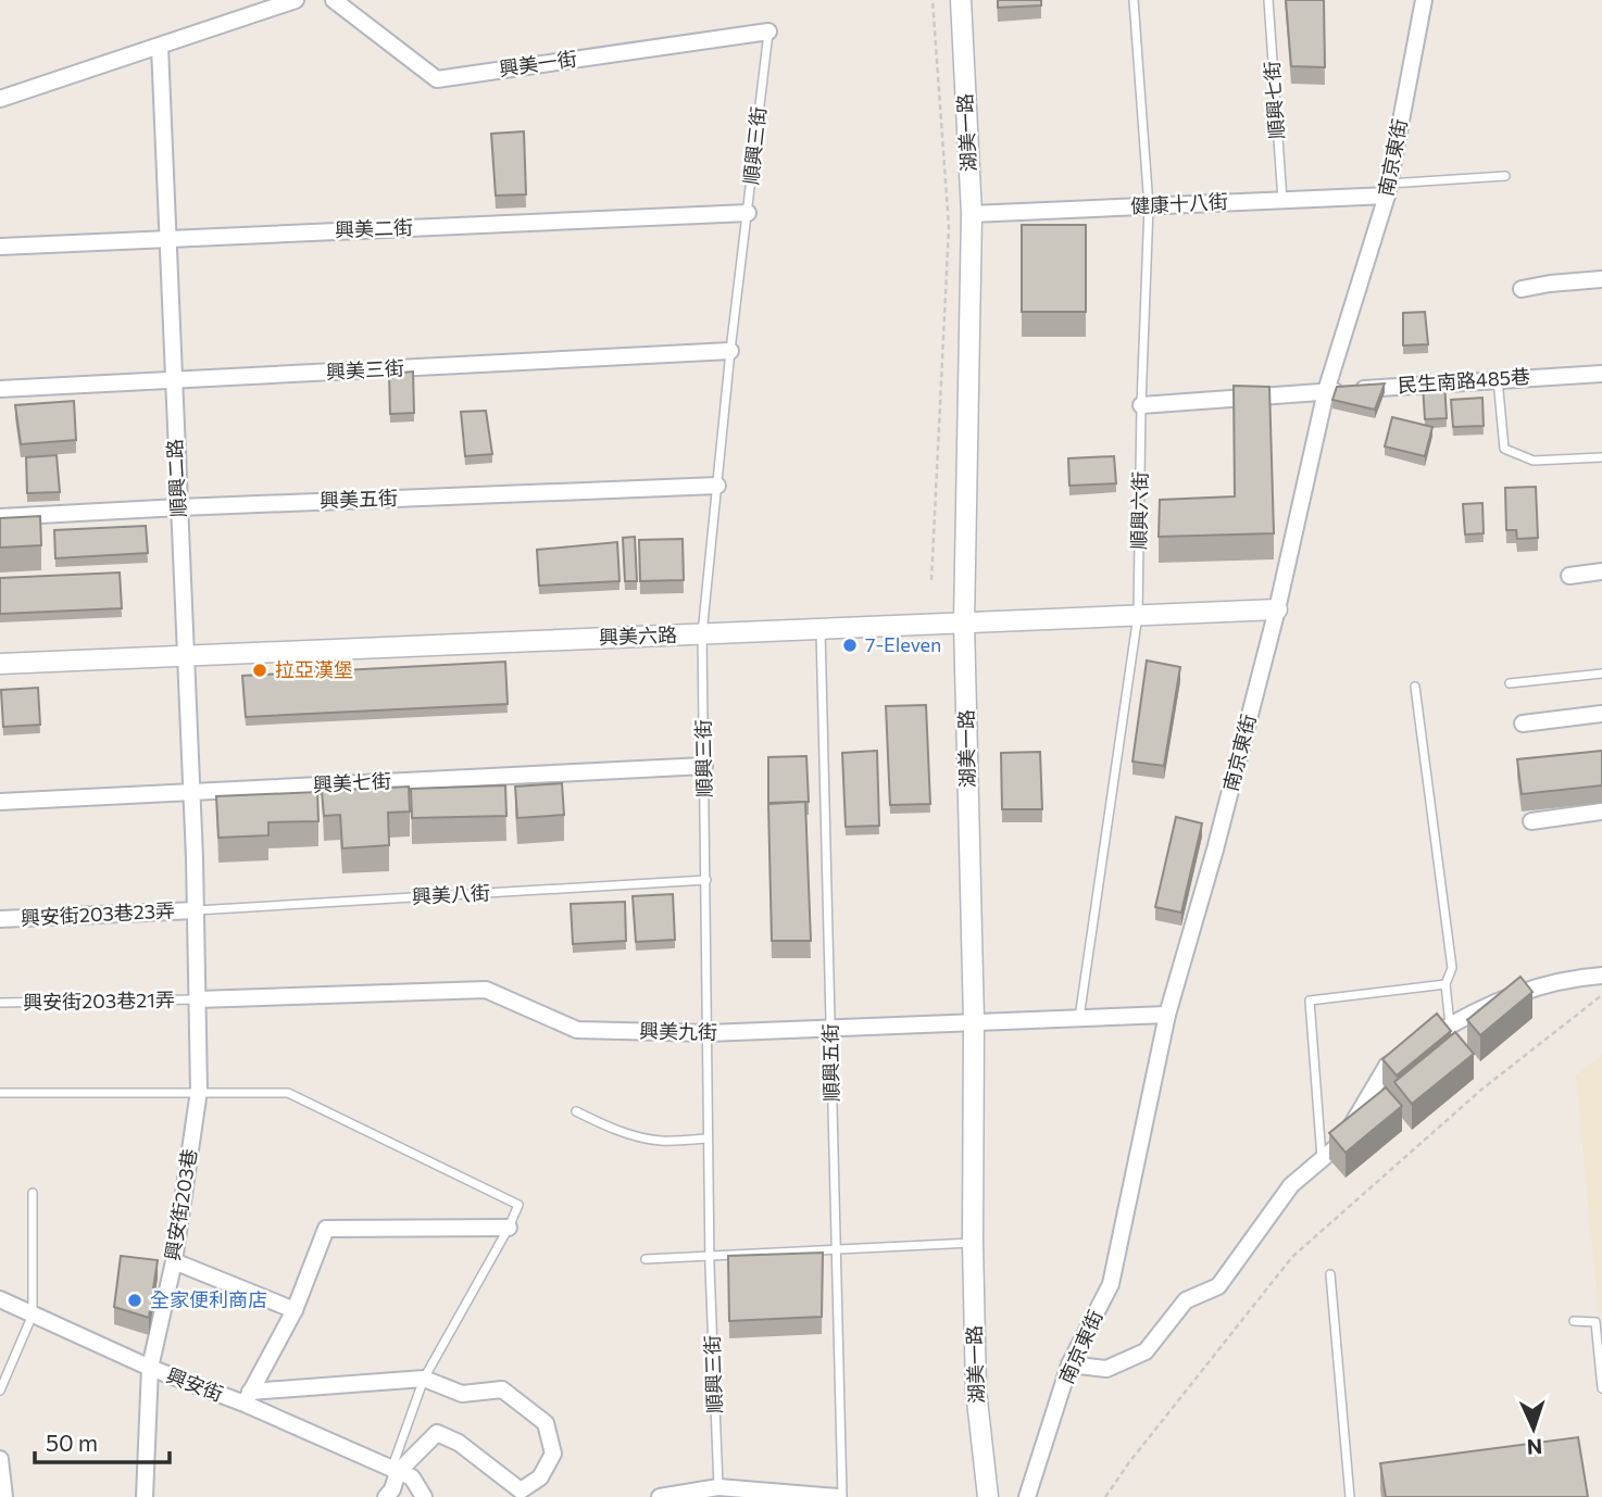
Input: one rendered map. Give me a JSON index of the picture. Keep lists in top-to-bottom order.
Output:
{
  "streets": {
    "street": [
      "興美一街",
      "湖美一路",
      "南京東街",
      "健康十八街",
      "興美二街",
      "興美三街",
      "民生南路485巷",
      "順興二路",
      "興美五街",
      "興美六路",
      "興美七街",
      "興安街203巷23弄",
      "興美九街",
      "興安街203巷",
      "興安街"
    ],
    "lane": [
      "順興七街",
      "順興三街",
      "順興六街",
      "興美八街",
      "興安街203巷21弄",
      "順興五街"
    ]
  },
  "crossings": [
    ["興美一街", "順興三街"],
    ["順興七街", "健康十八街"],
    ["湖美一路", "健康十八街"],
    ["湖美一路", "興美六路"],
    ["湖美一路", "興美九街"],
    ["順興三街", "興美二街"],
    ["順興三街", "興美三街"],
    ["順興三街", "興美五街"],
    ["順興三街", "興美六路"],
    ["順興三街", "興美七街"],
    ["順興三街", "興美八街"],
    ["順興三街", "興美九街"],
    ["南京東街", "健康十八街"],
    ["南京東街", "民生南路485巷"],
    ["南京東街", "興美六路"],
    ["南京東街", "興美九街"],
    ["健康十八街", "順興六街"],
    ["興美二街", "順興二路"],
    ["興美三街", "順興二路"],
    ["民生南路485巷", "順興六街"],
    ["順興二路", "興美五街"],
    ["順興二路", "興美六路"],
    ["順興二路", "興美七街"],
    ["順興二路", "興美八街"],
    ["順興二路", "興安街203巷23弄"],
    ["順興二路", "興安街203巷"],
    ["順興六街", "興美六路"],
    ["順興六街", "興美九街"],
    ["興美六路", "順興五街"],
    ["興美八街", "興安街203巷23弄"],
    ["興美八街", "興安街203巷"],
    ["興安街203巷23弄", "興安街203巷"],
    ["興安街203巷21弄", "興美九街"],
    ["興安街203巷21弄", "興安街203巷"],
    ["興美九街", "順興五街"],
    ["興美九街", "興安街203巷"],
    ["興安街203巷", "興安街"]
  ],
  "places": ["7-Eleven", "拉亞漢堡", "全家便利商店"],
  "scale_bar": "50 m",
  "north": "bottom"
}
